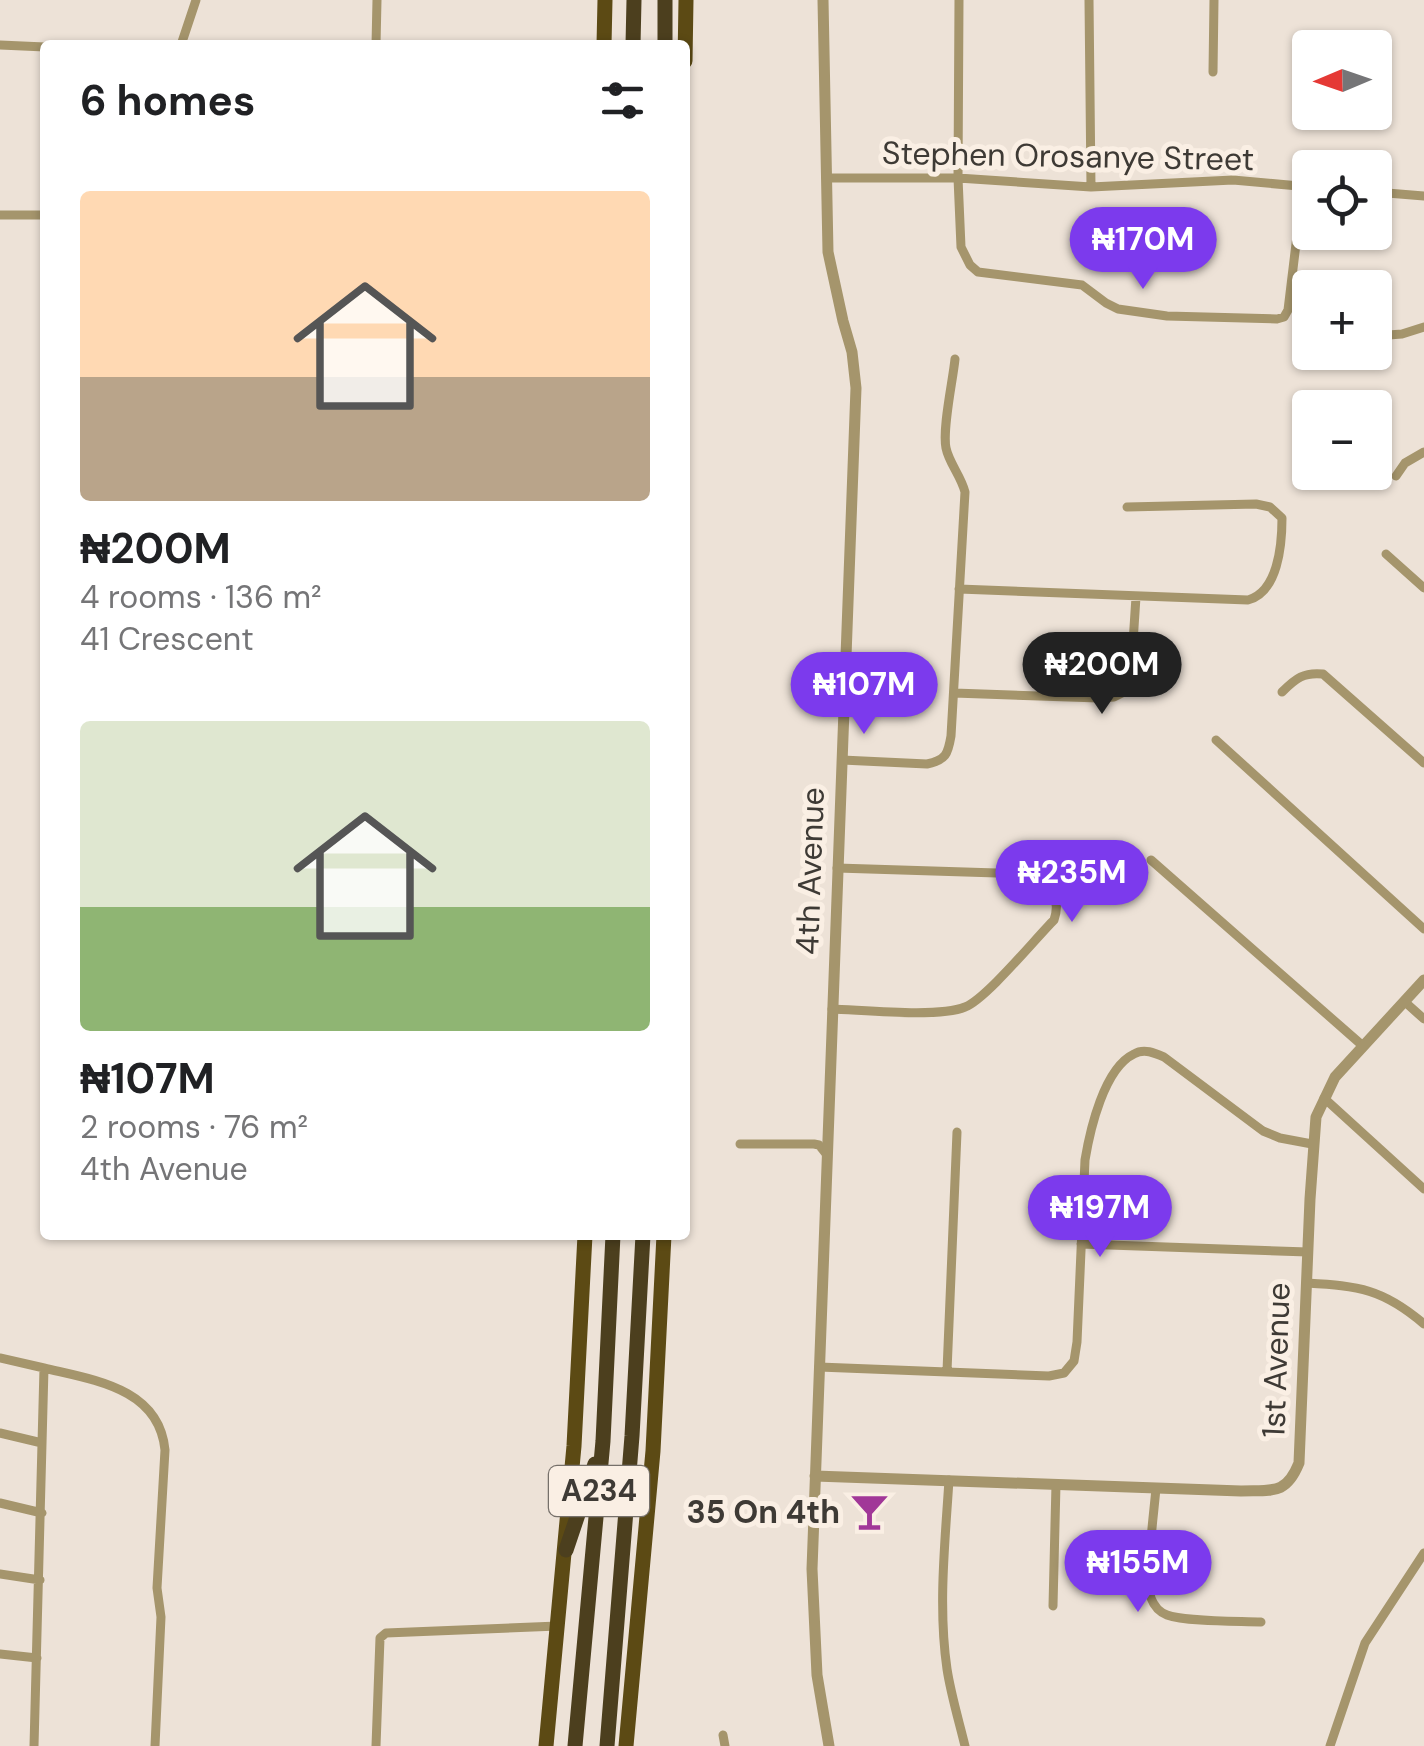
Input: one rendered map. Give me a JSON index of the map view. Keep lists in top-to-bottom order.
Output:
{
  "streets": {
    "highway": ["A234"],
    "street": ["Stephen Orosanye Street", "4th Avenue", "1st Avenue"]
  },
  "crossings": [
    ["Stephen Orosanye Street", "4th Avenue"],
    ["4th Avenue", "1st Avenue"]
  ],
  "places": {
    "bar": ["35 On 4th"]
  },
  "north": "left",
  "page": {
    "map_buttons": ["+", "−"],
    "heading": "6 homes",
    "list": [
      {
        "name": "₦200M",
        "note": "4 rooms · 136 m² · 41 Crescent"
      },
      {
        "name": "₦107M",
        "note": "2 rooms · 76 m² · 4th Avenue"
      }
    ],
    "price": [
      "₦170M",
      "₦200M",
      "₦107M",
      "₦235M",
      "₦197M",
      "₦155M"
    ]
  }
}
